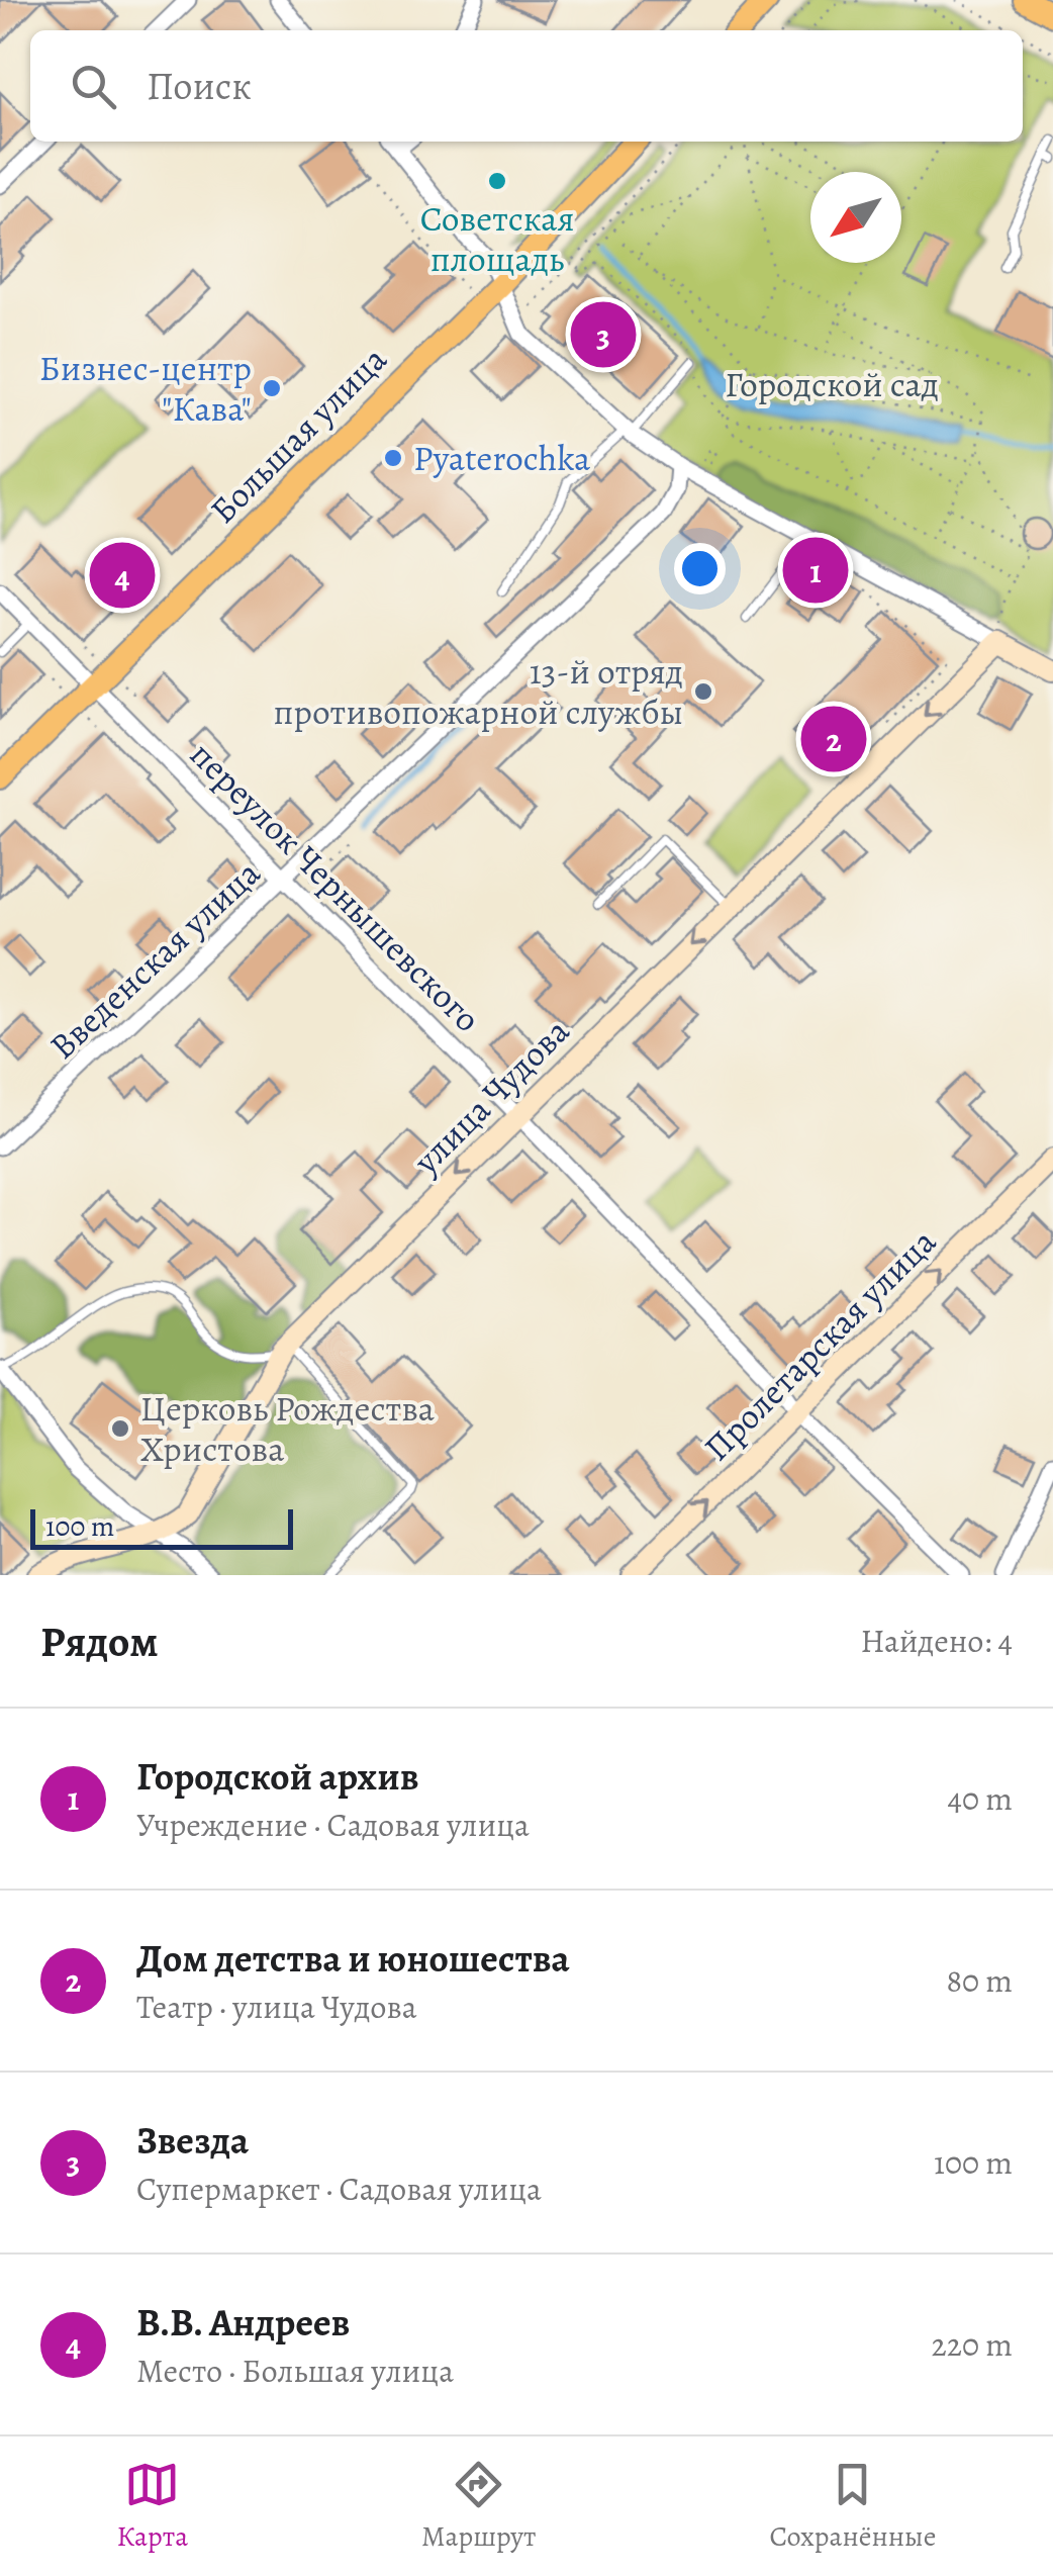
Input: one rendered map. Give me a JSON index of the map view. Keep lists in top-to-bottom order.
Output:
{
  "streets": {
    "main road": ["Большая улица"],
    "street": [
      "переулок Чернышевского",
      "Введенская улица",
      "улица Чудова",
      "Пролетарская улица"
    ]
  },
  "crossings": [
    ["Большая улица", "переулок Чернышевского"],
    ["переулок Чернышевского", "Введенская улица"],
    ["переулок Чернышевского", "улица Чудова"],
    ["переулок Чернышевского", "Пролетарская улица"]
  ],
  "one_way": ["улица Чудова", "Пролетарская улица"],
  "parks": ["Городской сад"],
  "places": [
    "Советская площадь",
    "Бизнес-центр \"Кава\"",
    "Pyaterochka",
    "13-й отряд противопожарной службы",
    "Церковь Рождества Христова"
  ],
  "scale_bar": "100 m",
  "north": "bottom left",
  "page": {
    "search": "Поиск",
    "pins": [
      "3",
      "1",
      "4",
      "2"
    ],
    "scale": "100 m",
    "heading": ["Рядом", "Найдено: 4"],
    "list": [
      {
        "mark": "1",
        "name": "Городской архив",
        "note": "Учреждение · Садовая улица",
        "value": "40 m"
      },
      {
        "mark": "2",
        "name": "Дом детства и юношества",
        "note": "Театр · улица Чудова",
        "value": "80 m"
      },
      {
        "mark": "3",
        "name": "Звезда",
        "note": "Супермаркет · Садовая улица",
        "value": "100 m"
      },
      {
        "mark": "4",
        "name": "В.В. Андреев",
        "note": "Место · Большая улица",
        "value": "220 m"
      }
    ],
    "nav": ["Карта", "Маршрут", "Сохранённые"]
  }
}
